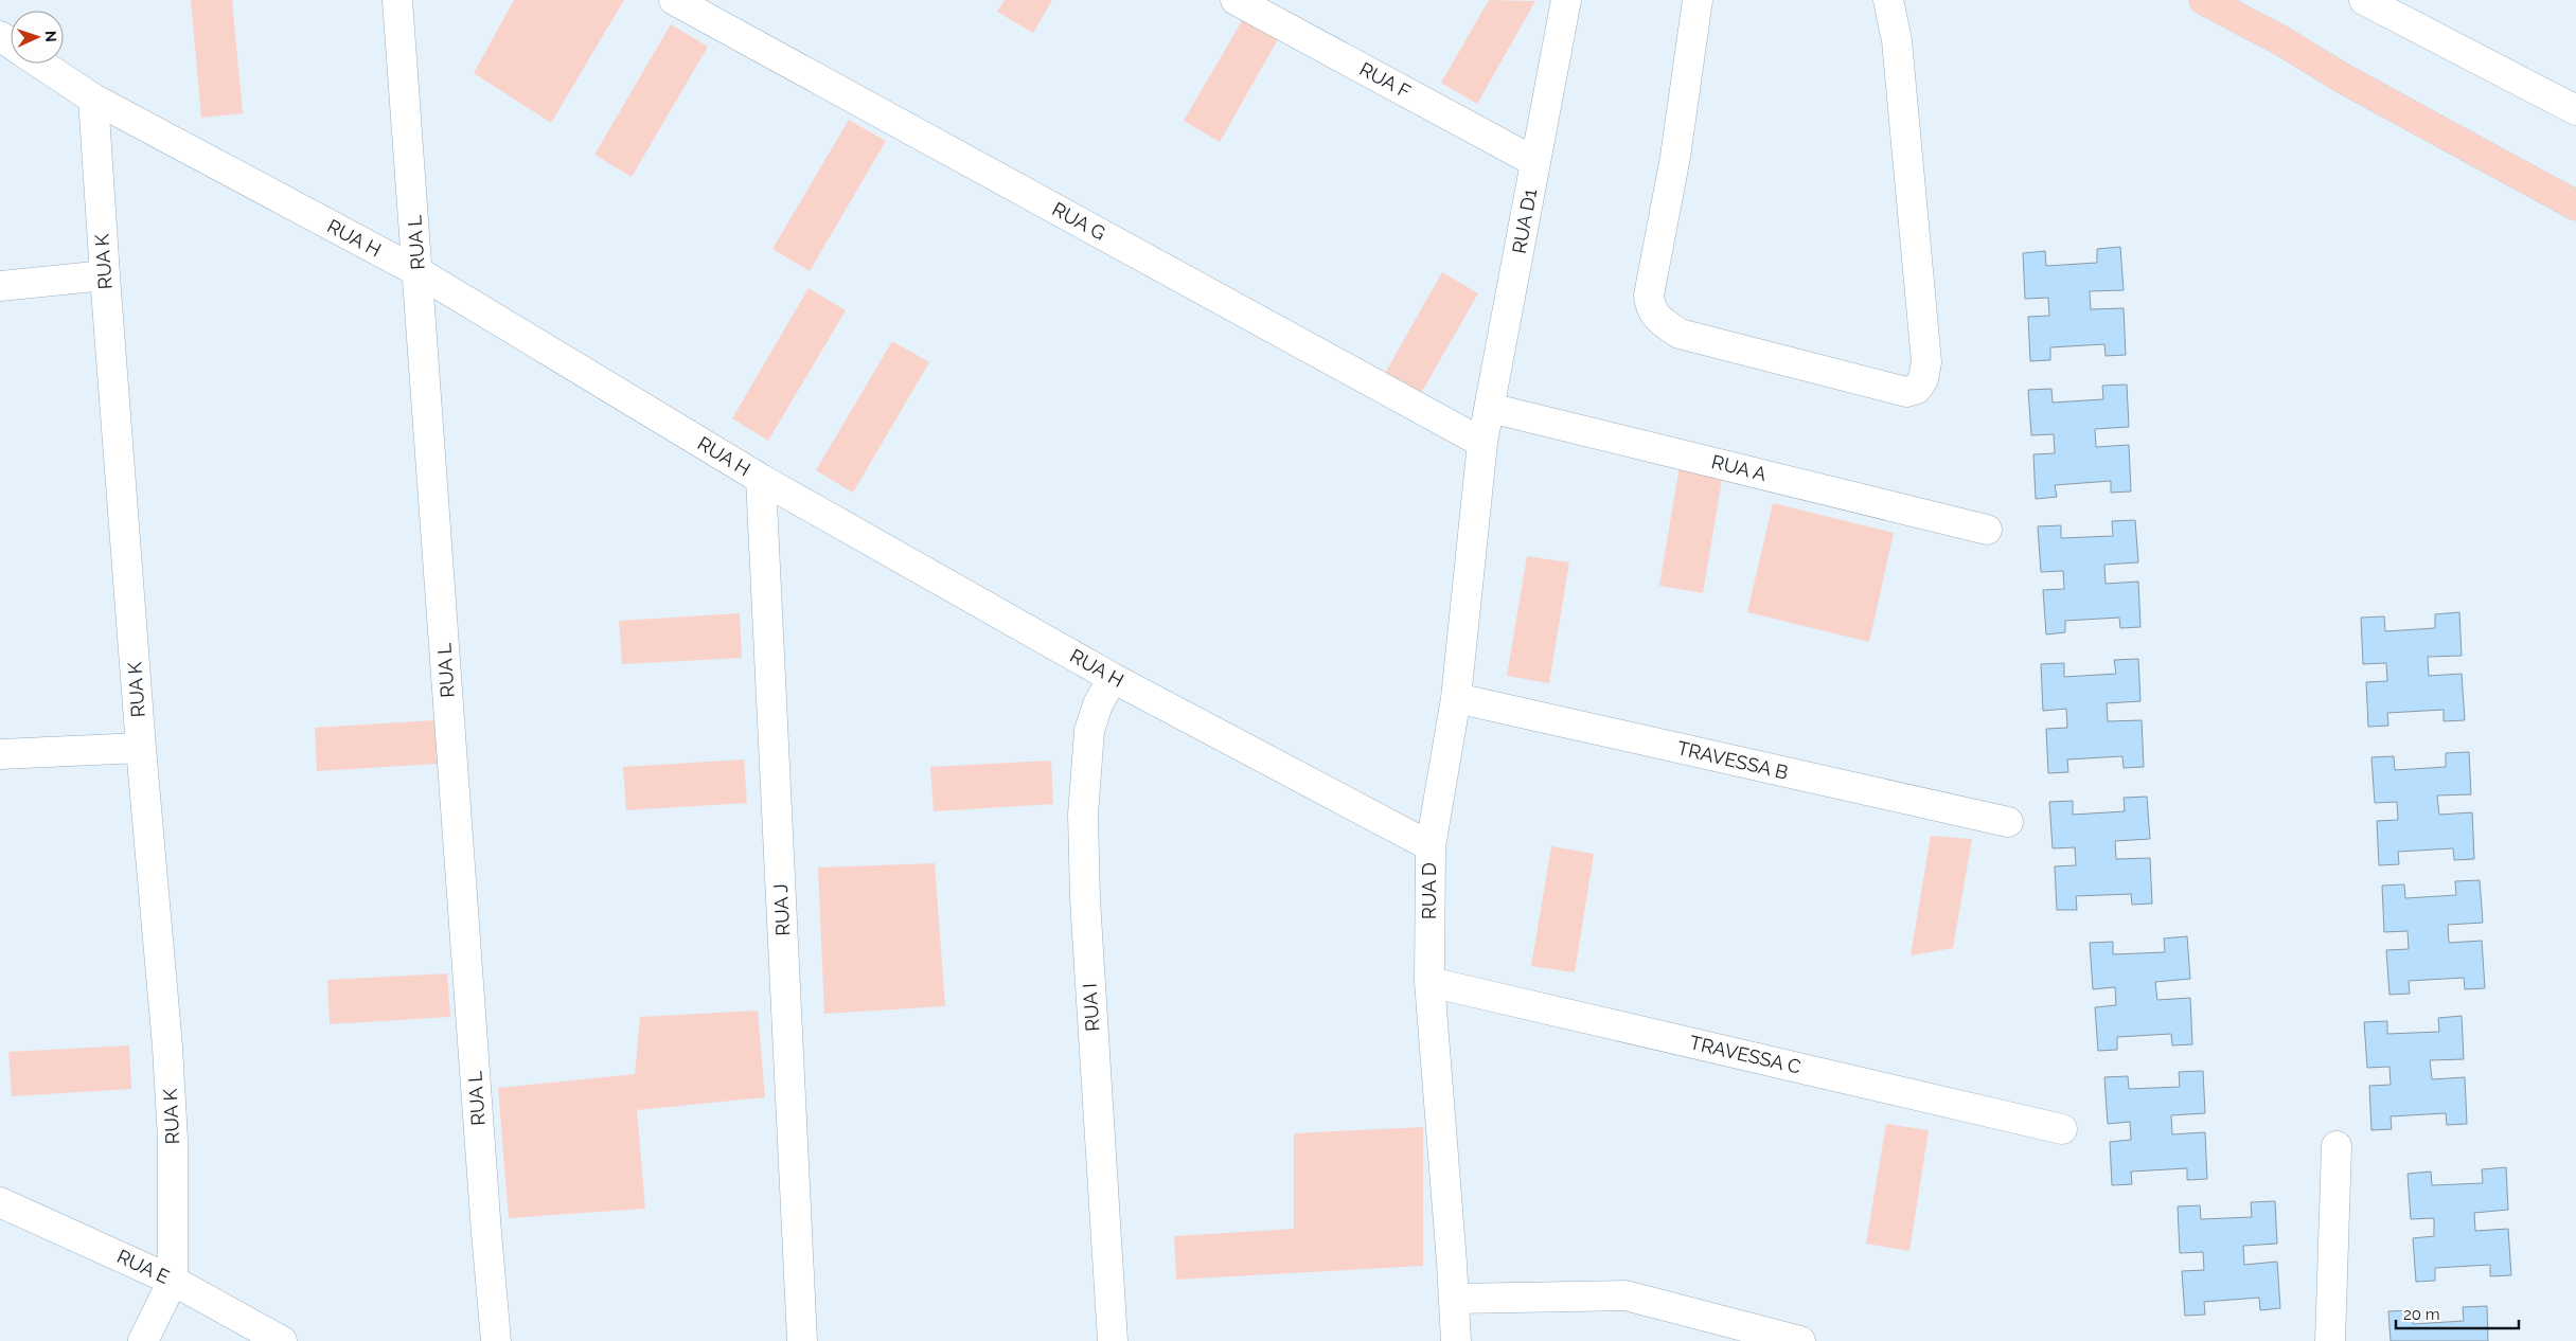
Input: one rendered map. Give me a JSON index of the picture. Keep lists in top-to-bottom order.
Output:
{
  "streets": {
    "street": [
      "RUA F",
      "RUA G",
      "RUA D1",
      "RUA H",
      "RUA L",
      "RUA K",
      "RUA A",
      "TRAVESSA B",
      "RUA D",
      "RUA J",
      "RUA I",
      "TRAVESSA C",
      "RUA E"
    ]
  },
  "crossings": [
    ["RUA F", "RUA D1"],
    ["RUA G", "RUA D1"],
    ["RUA G", "RUA D"],
    ["RUA D1", "RUA A"],
    ["RUA D1", "RUA D"],
    ["RUA H", "RUA L"],
    ["RUA H", "RUA K"],
    ["RUA H", "RUA D"],
    ["RUA H", "RUA J"],
    ["RUA H", "RUA I"],
    ["RUA K", "RUA E"],
    ["TRAVESSA B", "RUA D"],
    ["RUA D", "TRAVESSA C"]
  ],
  "scale_bar": "20 m",
  "north": "right"
}
